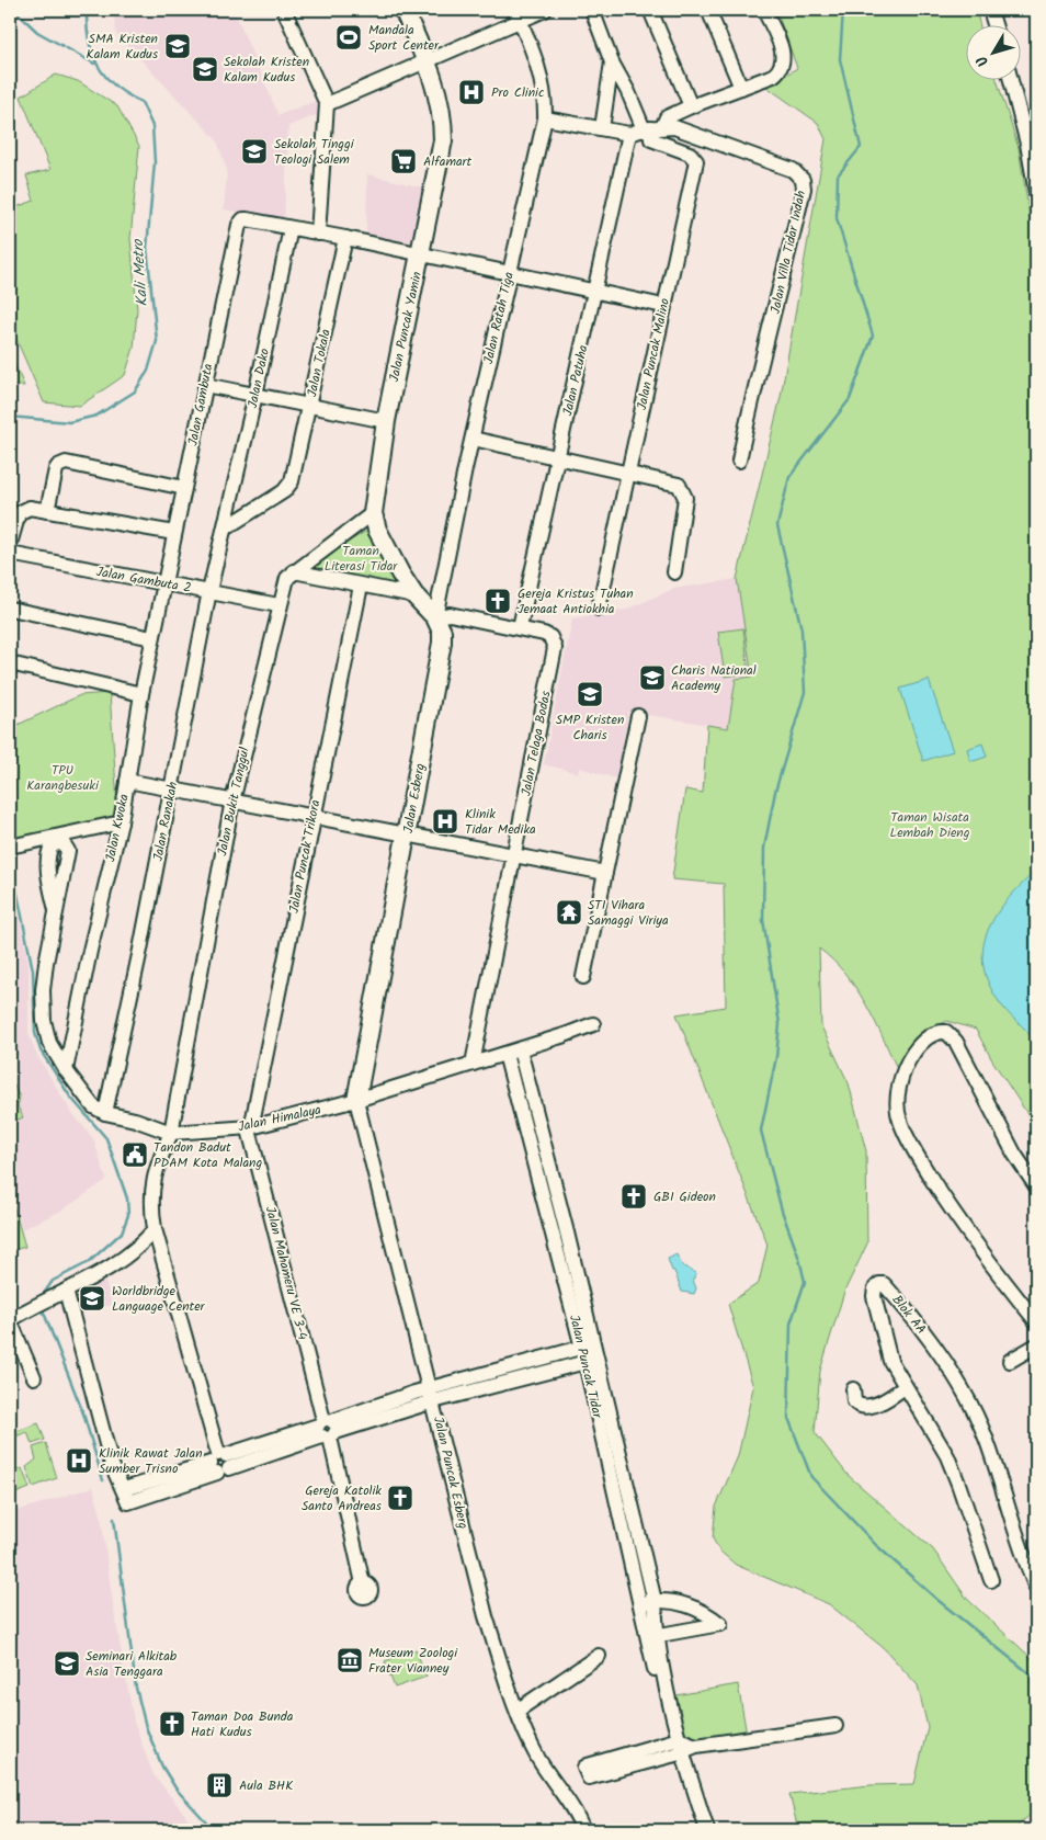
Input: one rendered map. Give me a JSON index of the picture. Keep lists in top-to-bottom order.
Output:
{
  "streets": {
    "main road": ["Jalan Puncak Yamin", "Jalan Esberg"],
    "street": [
      "Jalan Villa Tidar Indah",
      "Jalan Ratah Tiga",
      "Jalan Puncak Malino",
      "Jalan Tokala",
      "Jalan Dako",
      "Jalan Patuha",
      "Jalan Gambuta",
      "Jalan Gambuta 2",
      "Jalan Telaga Bodas",
      "Jalan Bukit Tanggul",
      "Jalan Ranakah",
      "Jalan Kwoka",
      "Jalan Puncak Trikora",
      "Jalan Himalaya",
      "Jalan Mahameru VE 3-4",
      "Blok AA",
      "Jalan Puncak Tidar",
      "Jalan Puncak Esberg"
    ]
  },
  "crossings": [
    ["Jalan Villa Tidar Indah", "Jalan Ratah Tiga"],
    ["Jalan Villa Tidar Indah", "Jalan Puncak Malino"],
    ["Jalan Villa Tidar Indah", "Jalan Patuha"],
    ["Jalan Ratah Tiga", "Jalan Puncak Yamin"],
    ["Jalan Ratah Tiga", "Jalan Telaga Bodas"],
    ["Jalan Ratah Tiga", "Jalan Esberg"],
    ["Jalan Puncak Yamin", "Jalan Puncak Malino"],
    ["Jalan Puncak Yamin", "Jalan Patuha"],
    ["Jalan Puncak Yamin", "Jalan Esberg"],
    ["Jalan Tokala", "Jalan Dako"],
    ["Jalan Tokala", "Jalan Ranakah"],
    ["Jalan Dako", "Jalan Gambuta"],
    ["Jalan Dako", "Jalan Ranakah"],
    ["Jalan Patuha", "Jalan Telaga Bodas"],
    ["Jalan Gambuta", "Jalan Gambuta 2"],
    ["Jalan Gambuta", "Jalan Kwoka"],
    ["Jalan Gambuta 2", "Jalan Bukit Tanggul"],
    ["Jalan Gambuta 2", "Jalan Ranakah"],
    ["Jalan Gambuta 2", "Jalan Kwoka"],
    ["Jalan Telaga Bodas", "Jalan Esberg"],
    ["Jalan Esberg", "Jalan Himalaya"],
    ["Jalan Esberg", "Jalan Puncak Esberg"],
    ["Jalan Bukit Tanggul", "Jalan Himalaya"],
    ["Jalan Puncak Trikora", "Jalan Himalaya"],
    ["Jalan Puncak Trikora", "Jalan Mahameru VE 3-4"],
    ["Jalan Himalaya", "Jalan Mahameru VE 3-4"],
    ["Jalan Himalaya", "Jalan Puncak Esberg"]
  ],
  "water": ["Kali Metro"],
  "parks": ["Taman Literasi Tidar", "TPU Karangbesuki", "Taman Wisata Lembah Dieng"],
  "places": {
    "sports": ["Mandala Sport Center"],
    "school or university": [
      "SMA Kristen Kalam Kudus",
      "Sekolah Kristen Kalam Kudus",
      "Sekolah Tinggi Teologi Salem",
      "Charis National Academy",
      "SMP Kristen Charis",
      "Worldbridge Language Center",
      "Seminari Alkitab Asia Tenggara"
    ],
    "hospital": ["Pro Clinic", "Klinik Tidar Medika", "Klinik Rawat Jalan Sumber Trisno"],
    "supermarket": ["Alfamart"],
    "church": [
      "Gereja Kristus Tuhan Jemaat Antiokhia",
      "GBI Gideon",
      "Gereja Katolik Santo Andreas",
      "Taman Doa Bunda Hati Kudus"
    ],
    "temple": ["STI Vihara Samaggi Viriya"],
    "public building": ["Tandon Badut PDAM Kota Malang"],
    "museum": ["Museum Zoologi Frater Vianney"],
    "building": ["Aula BHK"]
  },
  "north": "bottom left"
}
